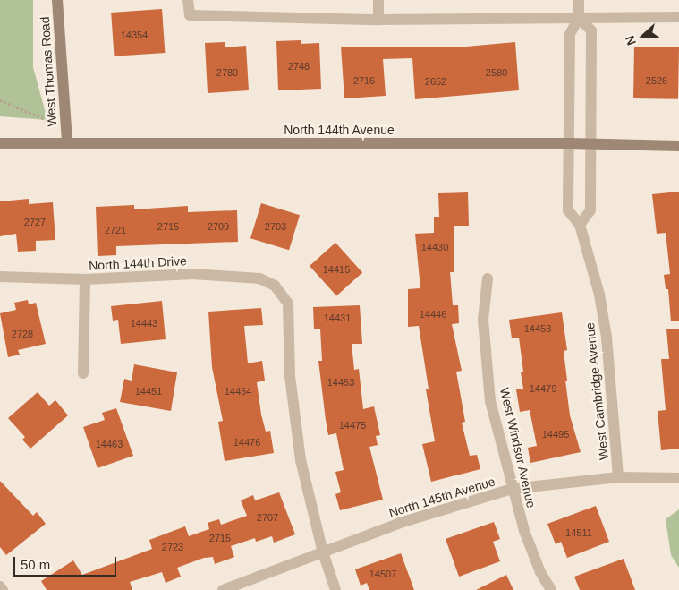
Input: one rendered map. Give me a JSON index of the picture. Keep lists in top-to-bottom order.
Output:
{
  "streets": {
    "main road": ["West Thomas Road", "North 144th Avenue"],
    "street": [
      "North 144th Drive",
      "West Cambridge Avenue",
      "West Windsor Avenue",
      "North 145th Avenue"
    ]
  },
  "crossings": [
    ["West Thomas Road", "North 144th Avenue"],
    ["North 144th Avenue", "West Cambridge Avenue"],
    ["North 144th Drive", "North 145th Avenue"],
    ["West Cambridge Avenue", "North 145th Avenue"],
    ["West Windsor Avenue", "North 145th Avenue"]
  ],
  "house_numbers": [
    "14354",
    "2748",
    "2780",
    "2580",
    "2716",
    "2526",
    "2652",
    "2727",
    "2715",
    "2709",
    "2703",
    "2721",
    "14430",
    "14415",
    "14446",
    "14431",
    "14443",
    "14453",
    "2728",
    "14453",
    "14479",
    "14451",
    "14454",
    "14475",
    "14495",
    "14476",
    "14463",
    "2707",
    "14511",
    "2715",
    "2723",
    "14507"
  ],
  "scale_bar": "50 m",
  "north": "left"
}
